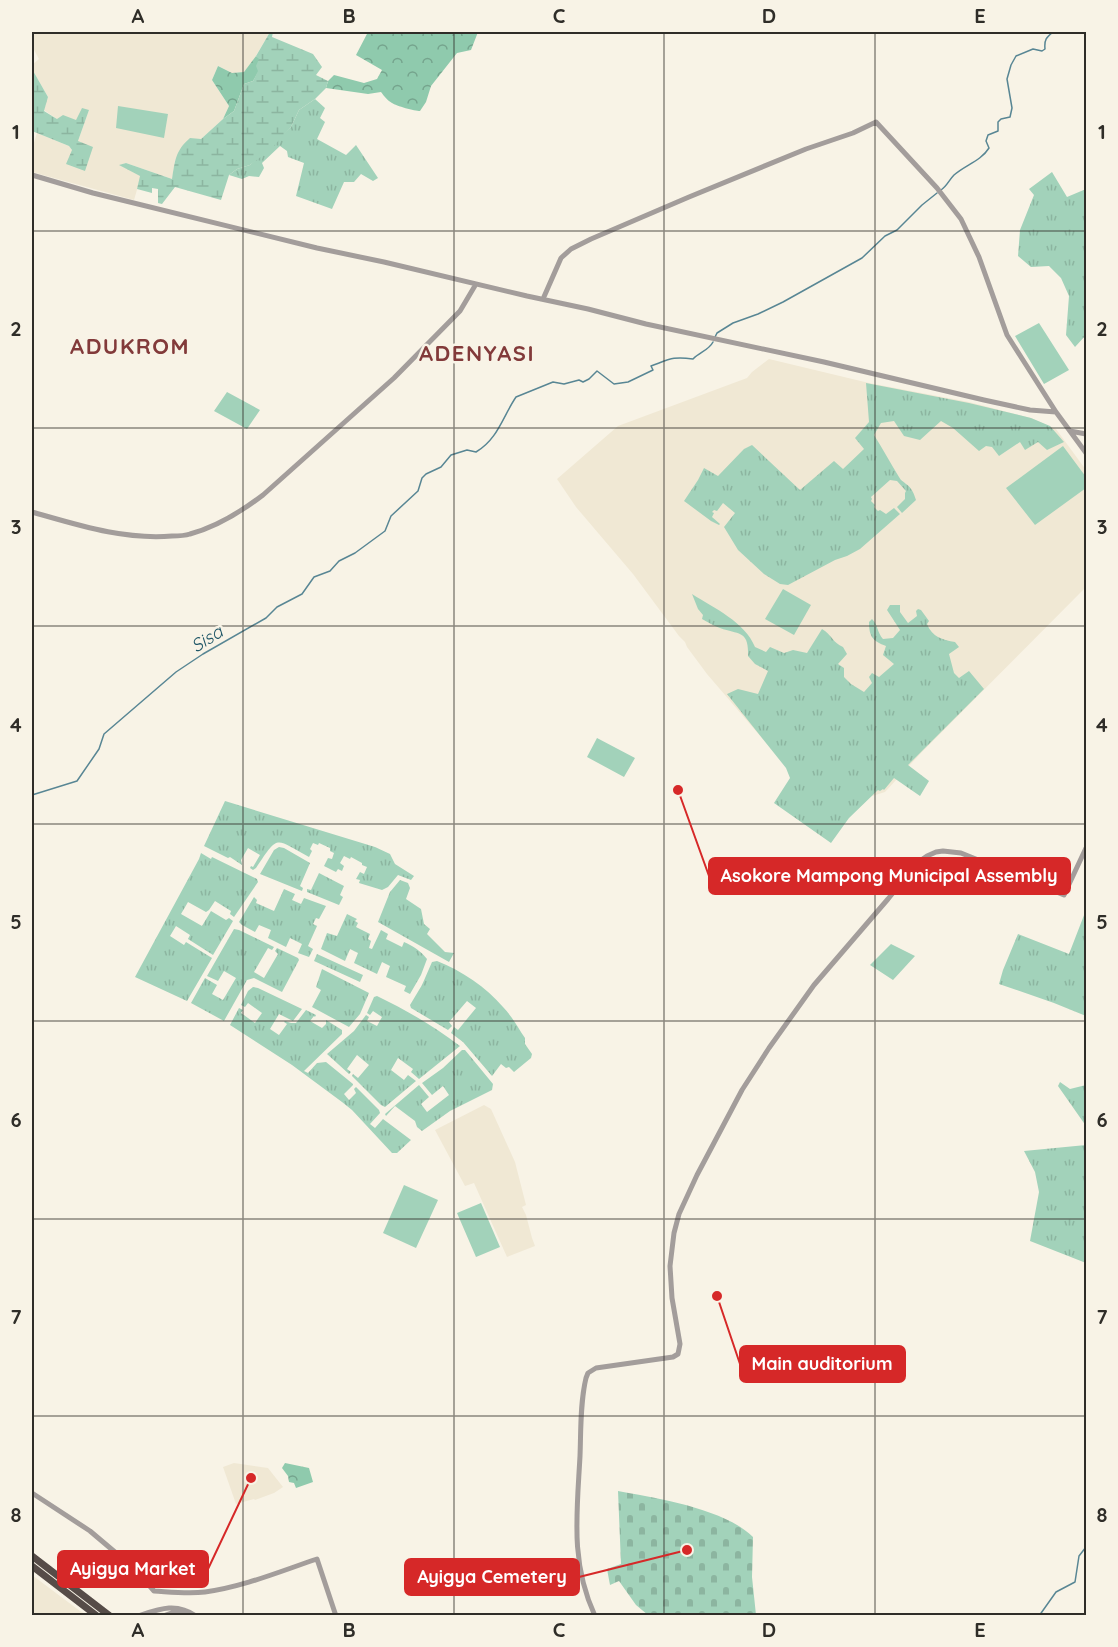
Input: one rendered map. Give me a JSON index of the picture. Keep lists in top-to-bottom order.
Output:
{
  "districts": ["ADUKROM", "ADENYASI"],
  "water": ["Sisa"],
  "places": [
    "Asokore Mampong Municipal Assembly",
    "Main auditorium",
    "Ayigya Market",
    "Ayigya Cemetery"
  ],
  "grid": {
    "columns": [
      "A",
      "B",
      "C",
      "D",
      "E"
    ],
    "rows": [
      "1",
      "2",
      "3",
      "4",
      "5",
      "6",
      "7",
      "8"
    ]
  }
}
